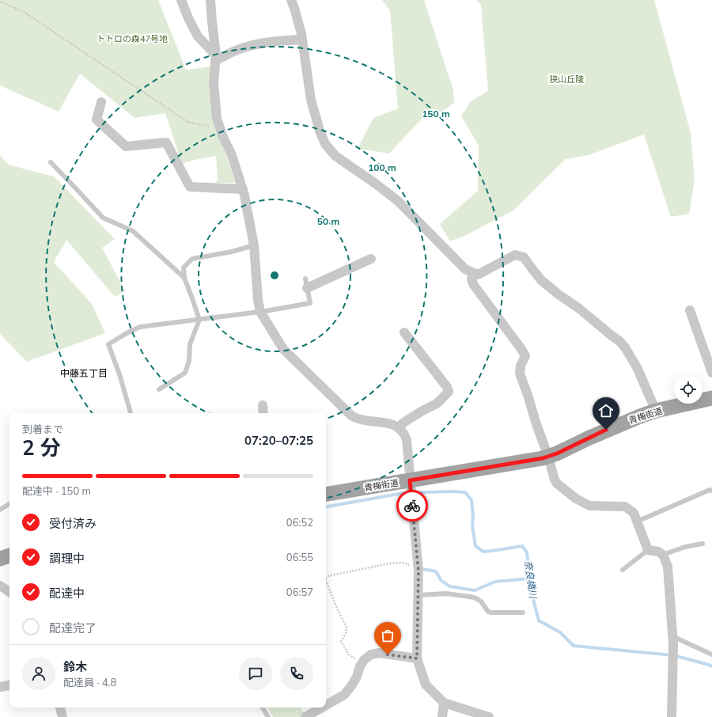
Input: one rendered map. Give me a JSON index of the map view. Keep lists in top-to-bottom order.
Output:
{
  "streets": {
    "main road": ["青梅街道"]
  },
  "districts": ["中藤五丁目"],
  "water": ["奈良橋川"],
  "parks": ["トトロの森47号地", "狭山丘陵"],
  "page": {
    "heading": ["2 分", "到着まで", "07:20–07:25"],
    "panel": ["鈴木", "配達員 · 4.8"],
    "bar": "配達中 · 150 m",
    "list": [
      ["受付済み", "06:52"],
      ["調理中", "06:55"],
      ["配達中", "06:57"],
      "配達完了"
    ]
  },
  "rings": ["150 m", "100 m", "50 m"]
}
